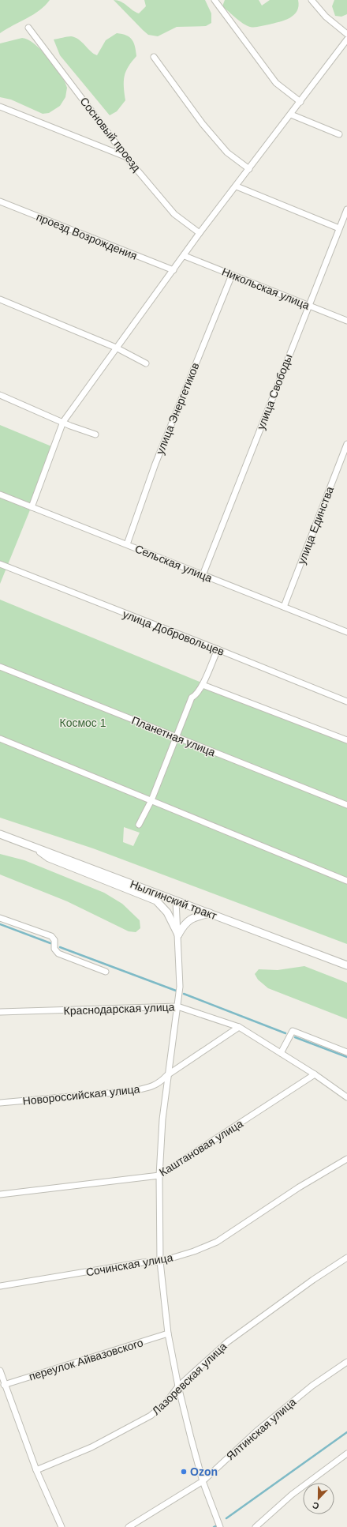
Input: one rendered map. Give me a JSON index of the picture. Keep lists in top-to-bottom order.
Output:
{
  "streets": {
    "main road": ["Нылгинский тракт"],
    "street": [
      "Сосновый проезд",
      "проезд Возрождения",
      "Никольская улица",
      "улица Свободы",
      "улица Энергетиков",
      "улица Единства",
      "Сельская улица",
      "улица Добровольцев",
      "Планетная улица",
      "Краснодарская улица",
      "Новороссийская улица",
      "Каштановая улица",
      "Сочинская улица",
      "переулок Айвазовского",
      "Лазоревская улица",
      "Ялтинская улица"
    ]
  },
  "crossings": [
    ["Никольская улица", "улица Свободы"],
    ["Никольская улица", "улица Энергетиков"],
    ["улица Свободы", "Сельская улица"],
    ["улица Энергетиков", "Сельская улица"],
    ["улица Единства", "Сельская улица"],
    ["Краснодарская улица", "Новороссийская улица"],
    ["Краснодарская улица", "Каштановая улица"]
  ],
  "parks": ["Космос 1"],
  "places": ["Ozon"],
  "north": "bottom"
}
